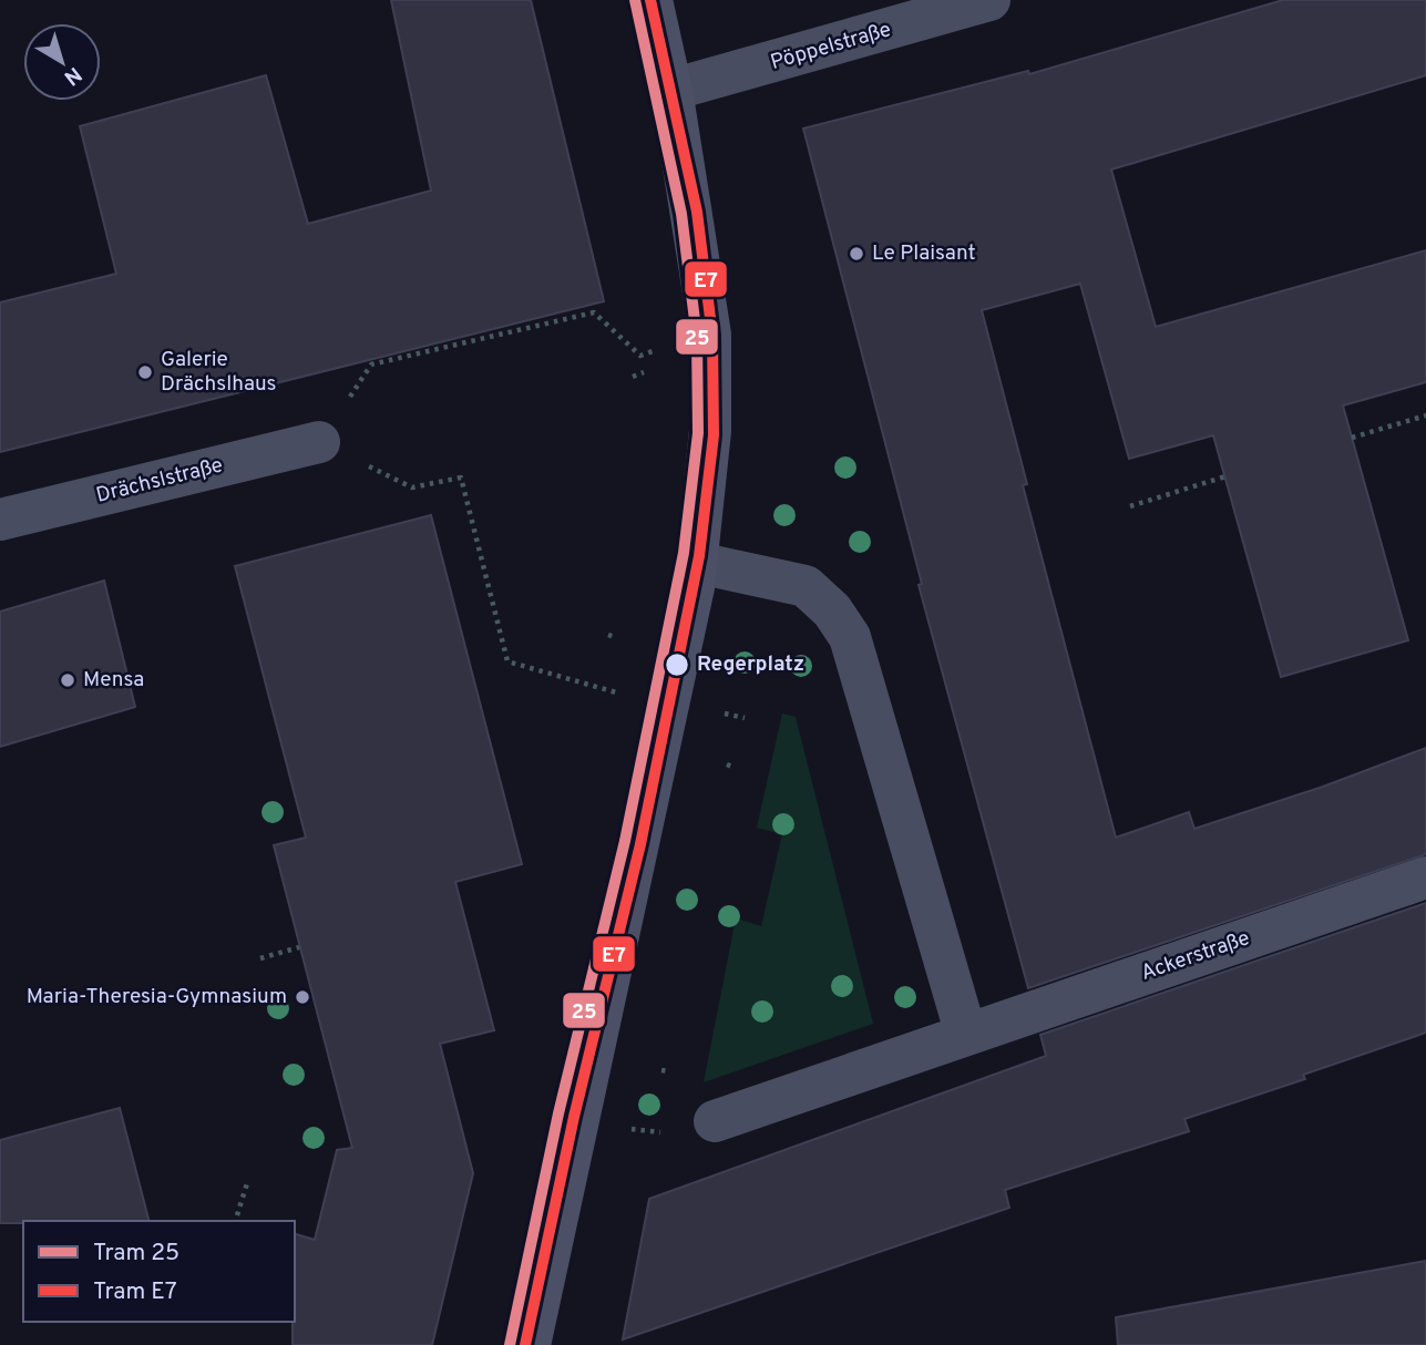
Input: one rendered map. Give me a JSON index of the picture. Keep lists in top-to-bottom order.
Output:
{
  "streets": {
    "street": ["Pöppelstraße", "Drächslstraße", "Ackerstraße"]
  },
  "places": [
    "Le Plaisant",
    "Galerie Drächslhaus",
    "Regerplatz",
    "Mensa",
    "Maria-Theresia-Gymnasium"
  ],
  "lines": ["tram line 25", "tram line E7"],
  "legend": ["Tram 25", "Tram E7"],
  "north": "bottom right"
}
